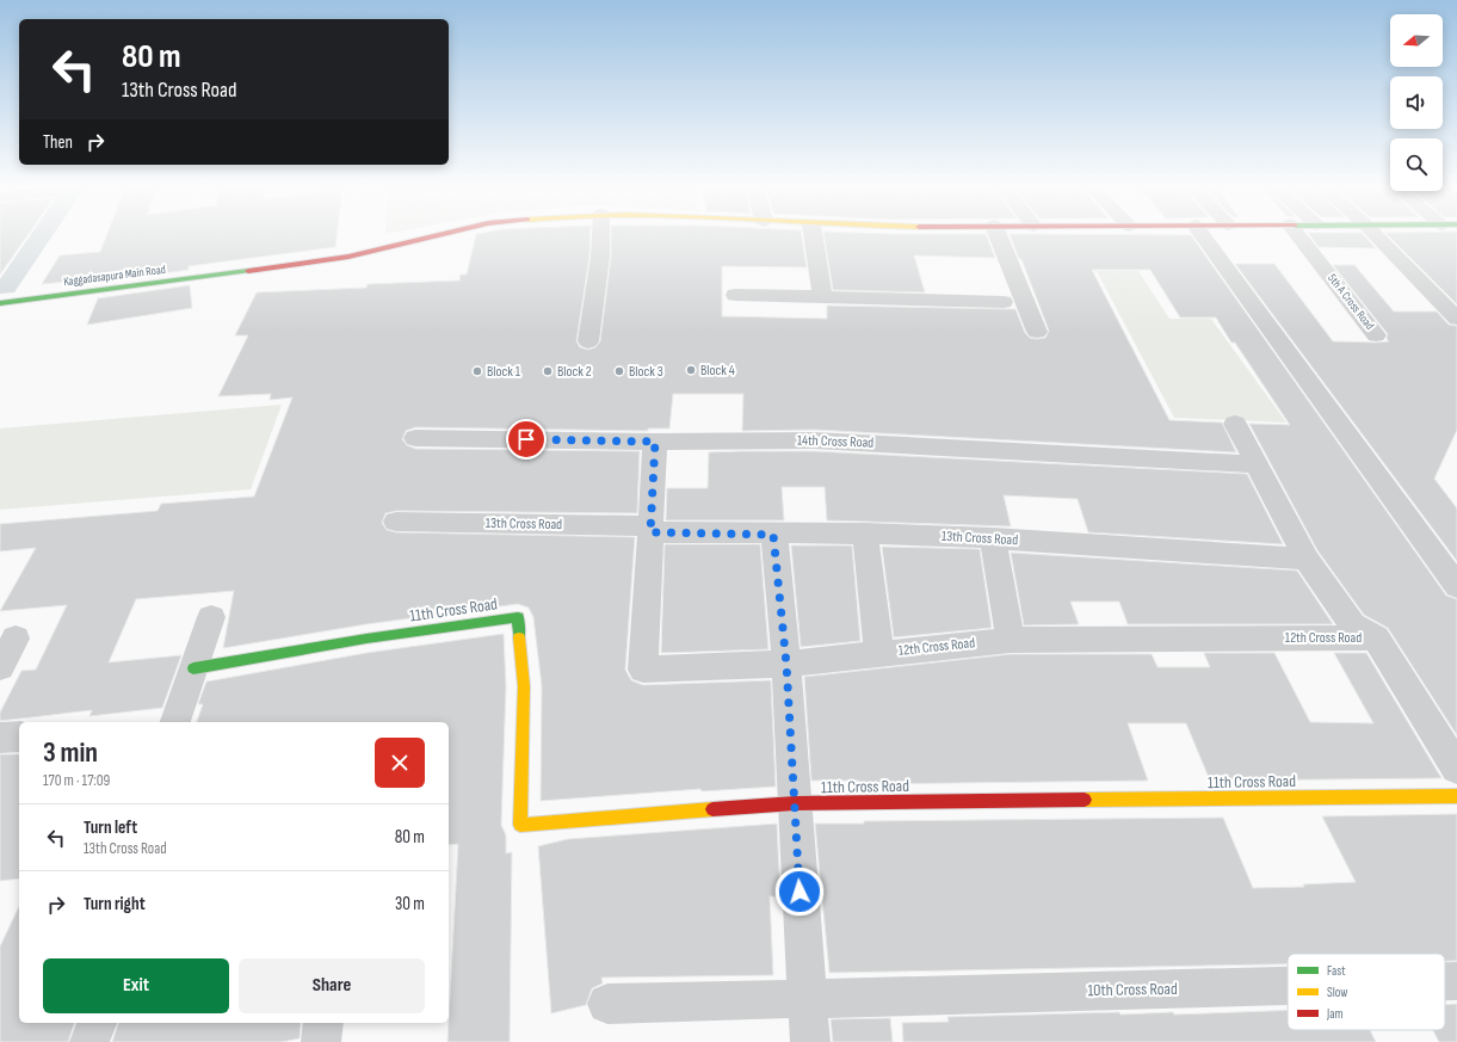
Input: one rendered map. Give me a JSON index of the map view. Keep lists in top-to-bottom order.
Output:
{
  "streets": {
    "main road": ["Kaggadasapura Main Road", "11th Cross Road"],
    "street": [
      "5th A Cross Road",
      "14th Cross Road",
      "13th Cross Road",
      "12th Cross Road",
      "10th Cross Road"
    ]
  },
  "crossings": [
    ["13th Cross Road", "12th Cross Road"]
  ],
  "places": [
    "Block 4",
    "Block 1",
    "Block 2",
    "Block 3"
  ],
  "legend": ["Fast", "Slow", "Jam"],
  "north": "left",
  "page": {
    "turn": ["80 m", "13th Cross Road"],
    "then": "Then",
    "heading": ["3 min", "170 m · 17:09"],
    "list": [
      {
        "name": "Turn left",
        "note": "13th Cross Road",
        "value": "80 m"
      },
      {
        "name": "Turn right",
        "value": "30 m"
      }
    ],
    "buttons": ["Exit", "Share"]
  }
}
